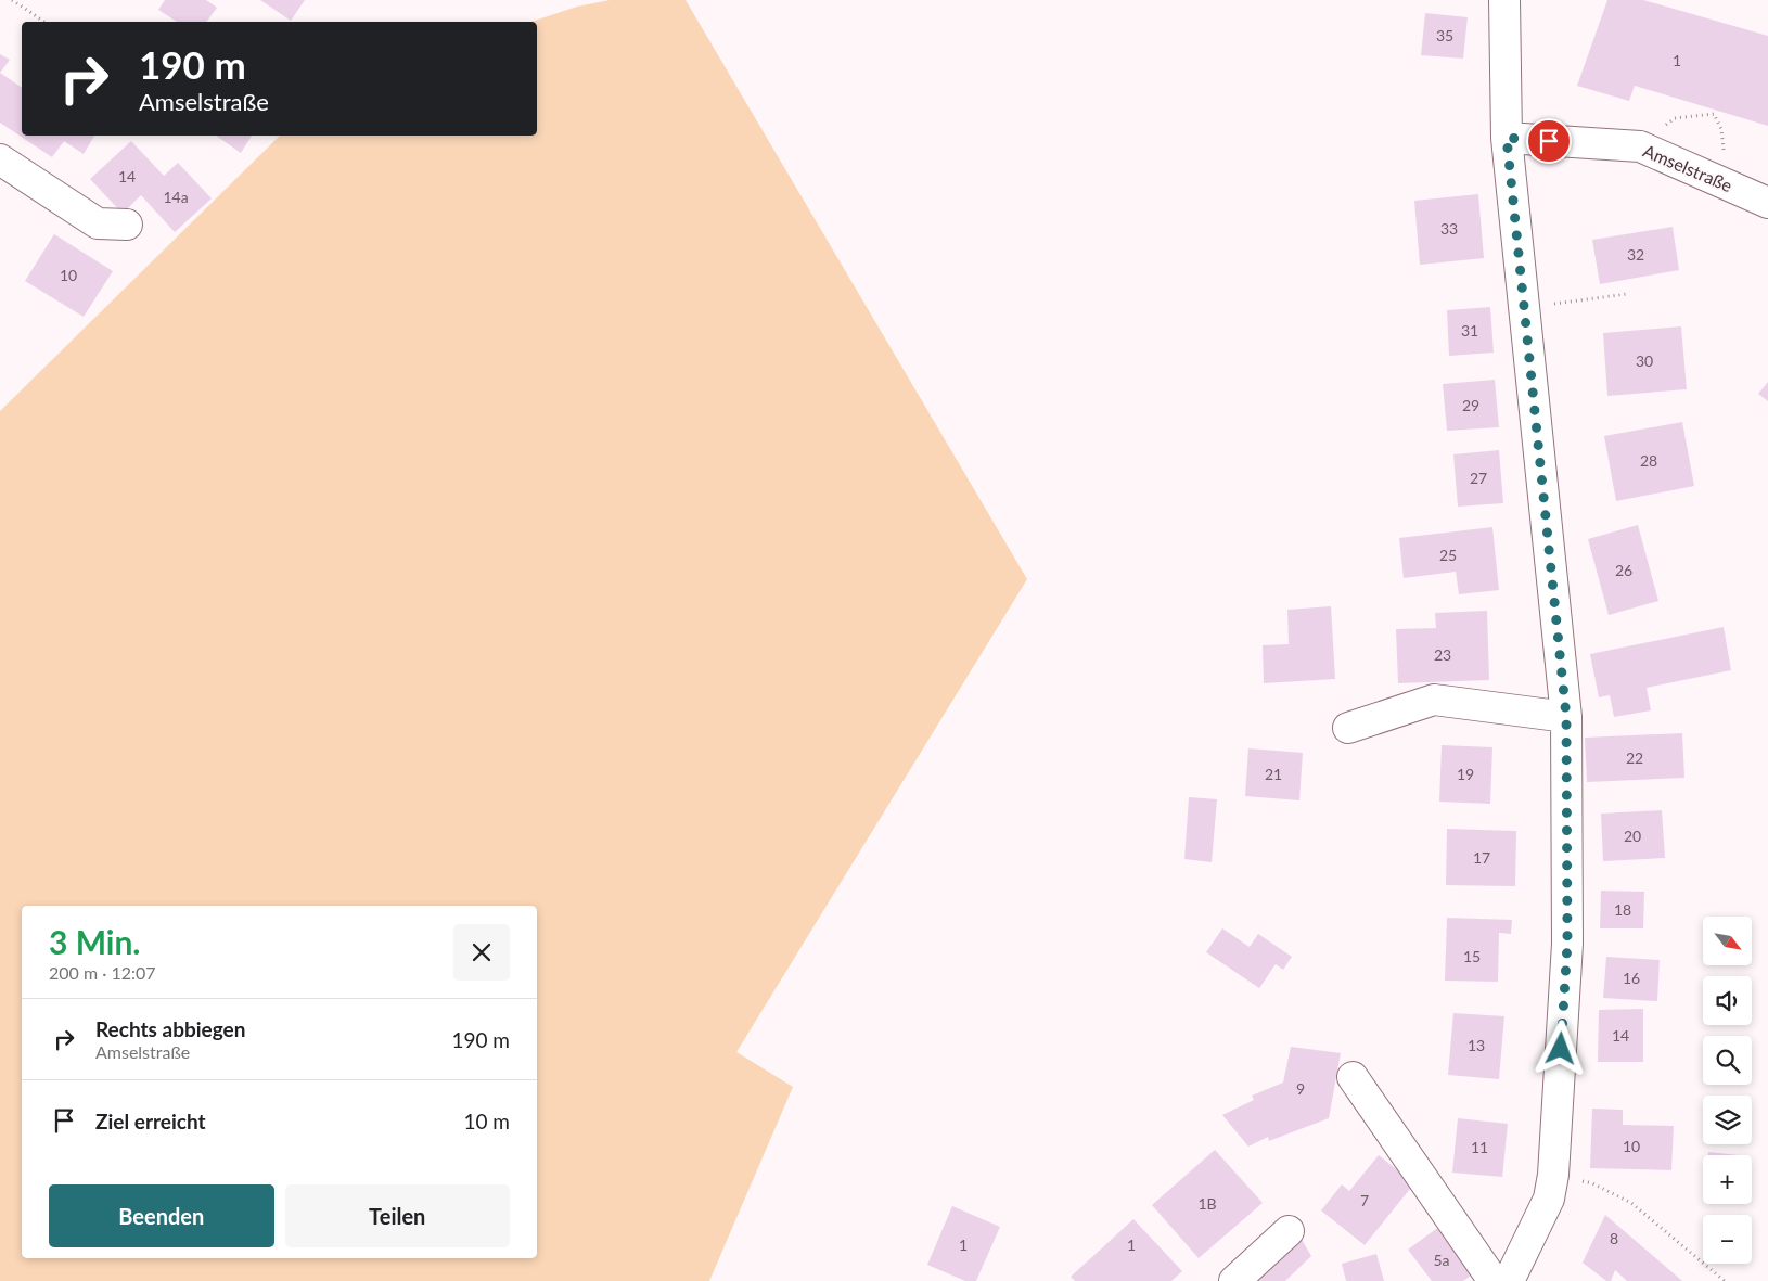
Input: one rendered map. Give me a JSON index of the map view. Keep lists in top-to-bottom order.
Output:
{
  "streets": {
    "street": ["Amselstraße"]
  },
  "house_numbers": [
    "35",
    "1",
    "14",
    "14a",
    "33",
    "32",
    "10",
    "31",
    "30",
    "29",
    "28",
    "27",
    "25",
    "26",
    "23",
    "22",
    "21",
    "19",
    "20",
    "17",
    "18",
    "15",
    "16",
    "14",
    "13",
    "9",
    "10",
    "11",
    "7",
    "1B",
    "8",
    "1",
    "1",
    "5a"
  ],
  "north": "bottom right",
  "page": {
    "turn": ["190 m", "Amselstraße"],
    "heading": ["3 Min.", "200 m · 12:07"],
    "map_buttons": ["+", "−"],
    "list": [
      {
        "name": "Rechts abbiegen",
        "note": "Amselstraße",
        "value": "190 m"
      },
      {
        "name": "Ziel erreicht",
        "value": "10 m"
      }
    ],
    "buttons": ["Beenden", "Teilen"]
  }
}
